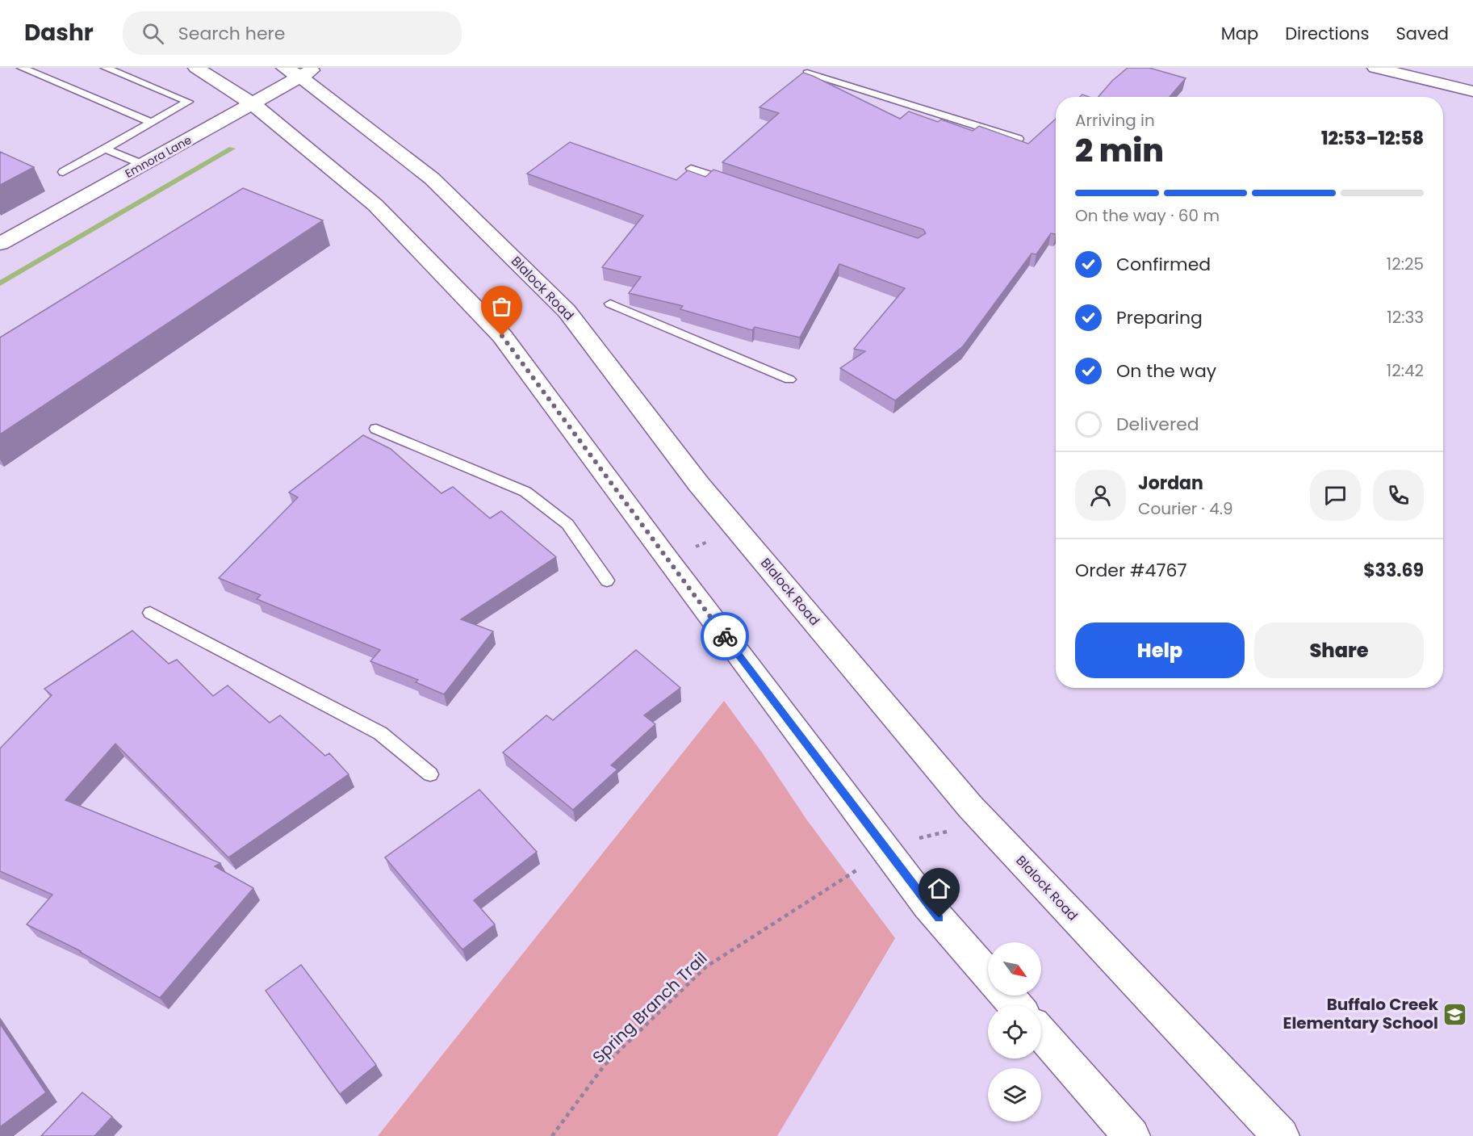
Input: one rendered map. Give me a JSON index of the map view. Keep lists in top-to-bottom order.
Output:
{
  "streets": {
    "main road": ["Emnora Lane", "Blalock Road"],
    "path": ["Spring Branch Trail"]
  },
  "crossings": [
    ["Emnora Lane", "Blalock Road"]
  ],
  "places": {
    "school or university": ["Buffalo Creek Elementary School"]
  },
  "north": "bottom right",
  "page": {
    "header": "Dashr",
    "search": "Search here",
    "nav": ["Map", "Directions", "Saved"],
    "heading": ["2 min", "Arriving in", "12:53–12:58"],
    "panel": [
      "Jordan",
      "Courier · 4.9",
      "Order #4767",
      "$33.69"
    ],
    "bar": "On the way · 60 m",
    "list": [
      ["Confirmed", "12:25"],
      ["Preparing", "12:33"],
      ["On the way", "12:42"],
      "Delivered"
    ],
    "buttons": ["Help", "Share"]
  }
}
